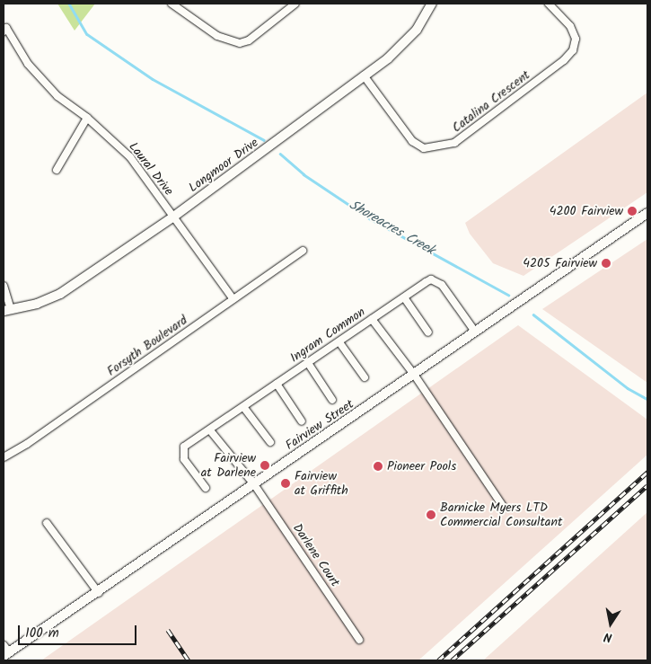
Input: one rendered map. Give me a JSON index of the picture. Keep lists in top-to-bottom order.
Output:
{
  "streets": {
    "main road": ["Longmoor Drive", "Fairview Street"],
    "street": [
      "Catalina Crescent",
      "Laural Drive",
      "Ingram Common",
      "Forsyth Boulevard",
      "Darlene Court"
    ]
  },
  "crossings": [
    ["Catalina Crescent", "Longmoor Drive"],
    ["Longmoor Drive", "Laural Drive"],
    ["Laural Drive", "Forsyth Boulevard"],
    ["Ingram Common", "Fairview Street"],
    ["Ingram Common", "Darlene Court"],
    ["Fairview Street", "Darlene Court"]
  ],
  "water": ["Shoreacres Creek"],
  "places": [
    "4200 Fairview",
    "4205 Fairview",
    "Fairview at Darlene",
    "Pioneer Pools",
    "Fairview at Griffith",
    "Barnicke Myers LTD Commercial Consultant"
  ],
  "scale_bar": "100 m",
  "north": "bottom"
}
